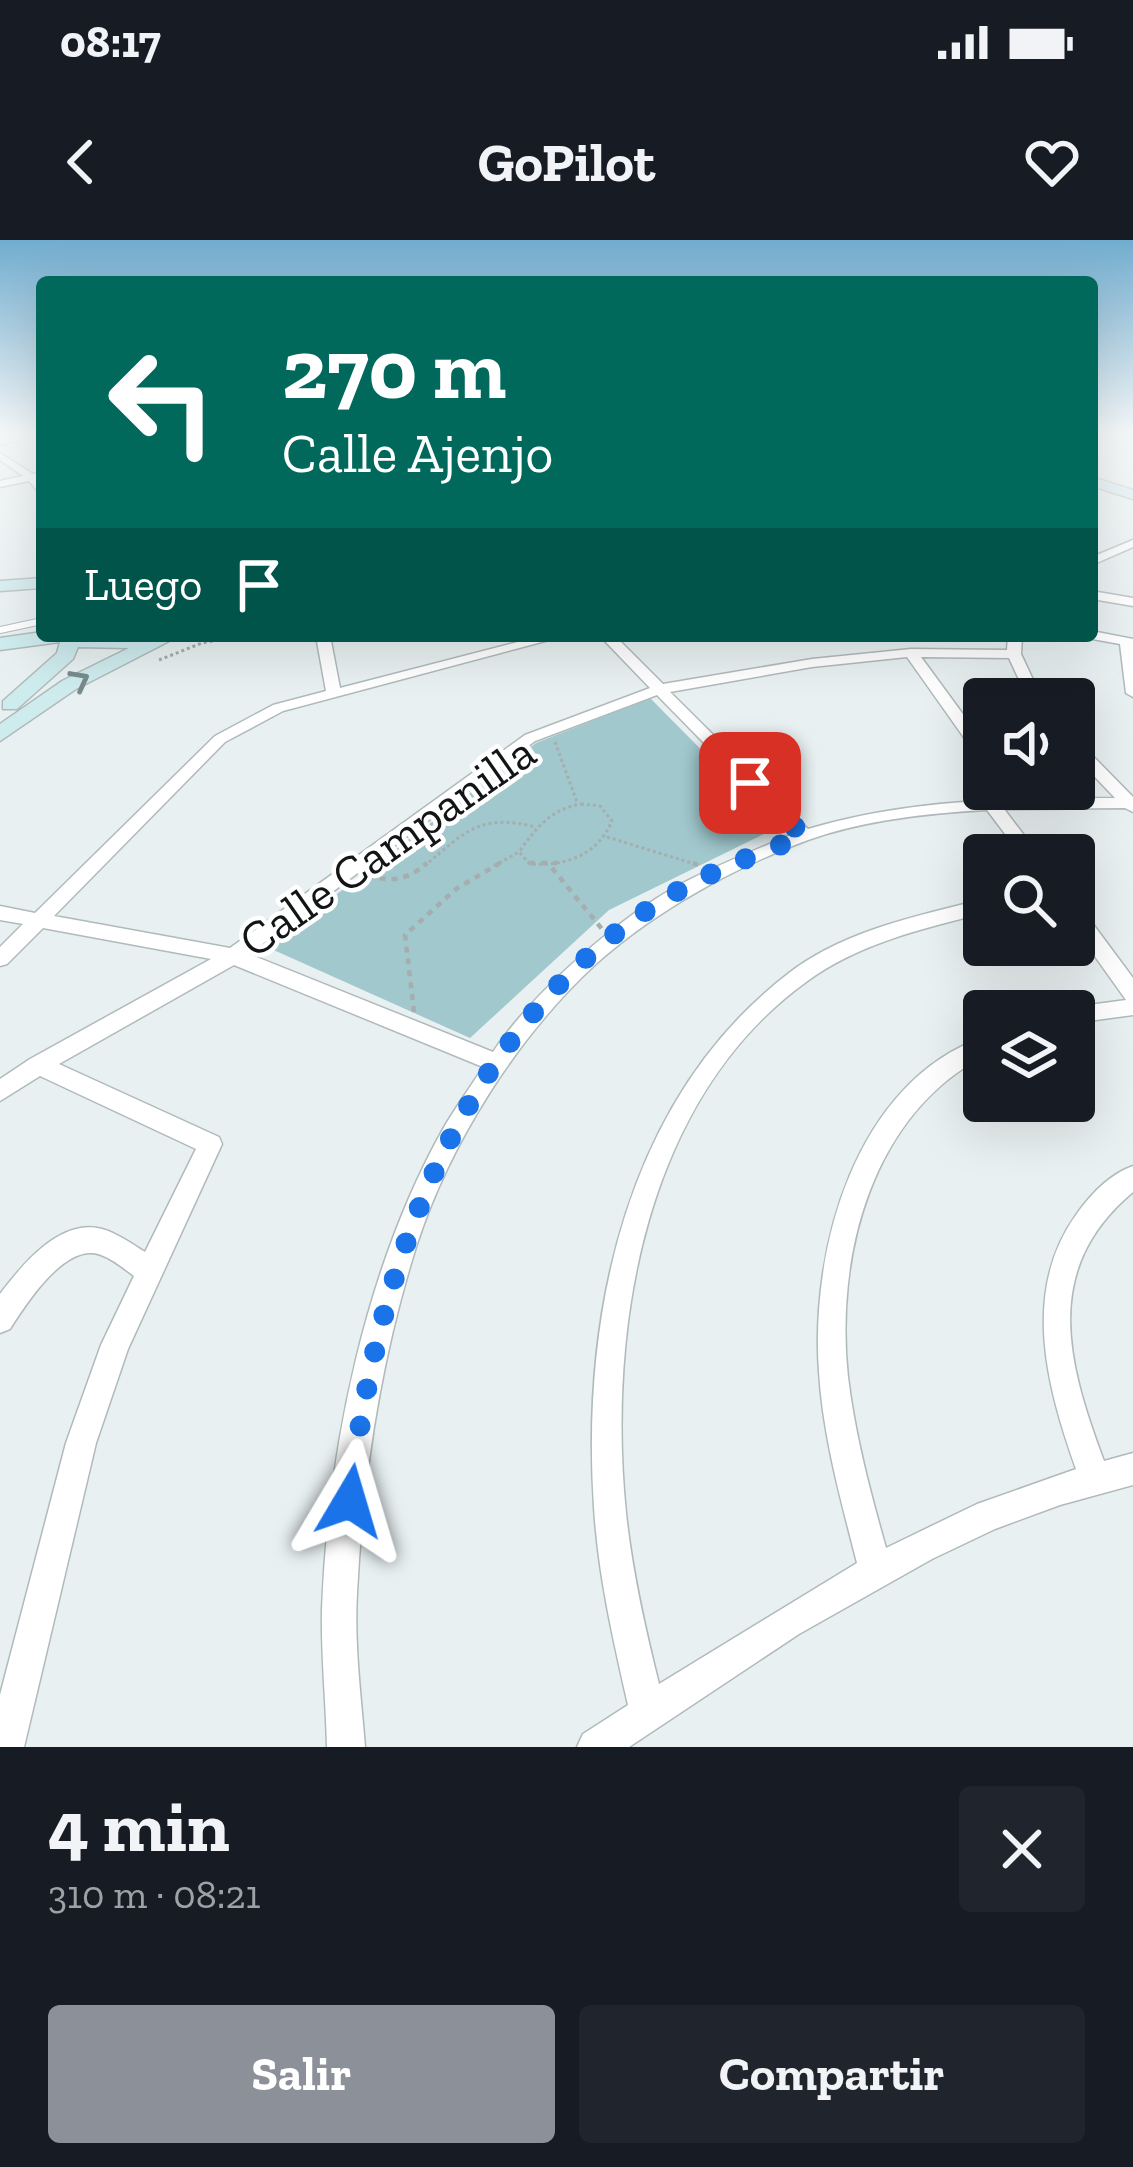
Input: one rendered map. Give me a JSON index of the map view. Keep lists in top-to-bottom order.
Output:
{
  "streets": {
    "street": ["Calle Campanilla"]
  },
  "page": {
    "status": "08:17",
    "header": "GoPilot",
    "turn": ["270 m", "Calle Ajenjo"],
    "then": "Luego",
    "heading": ["4 min", "310 m · 08:21"],
    "buttons": ["Salir", "Compartir"]
  }
}
